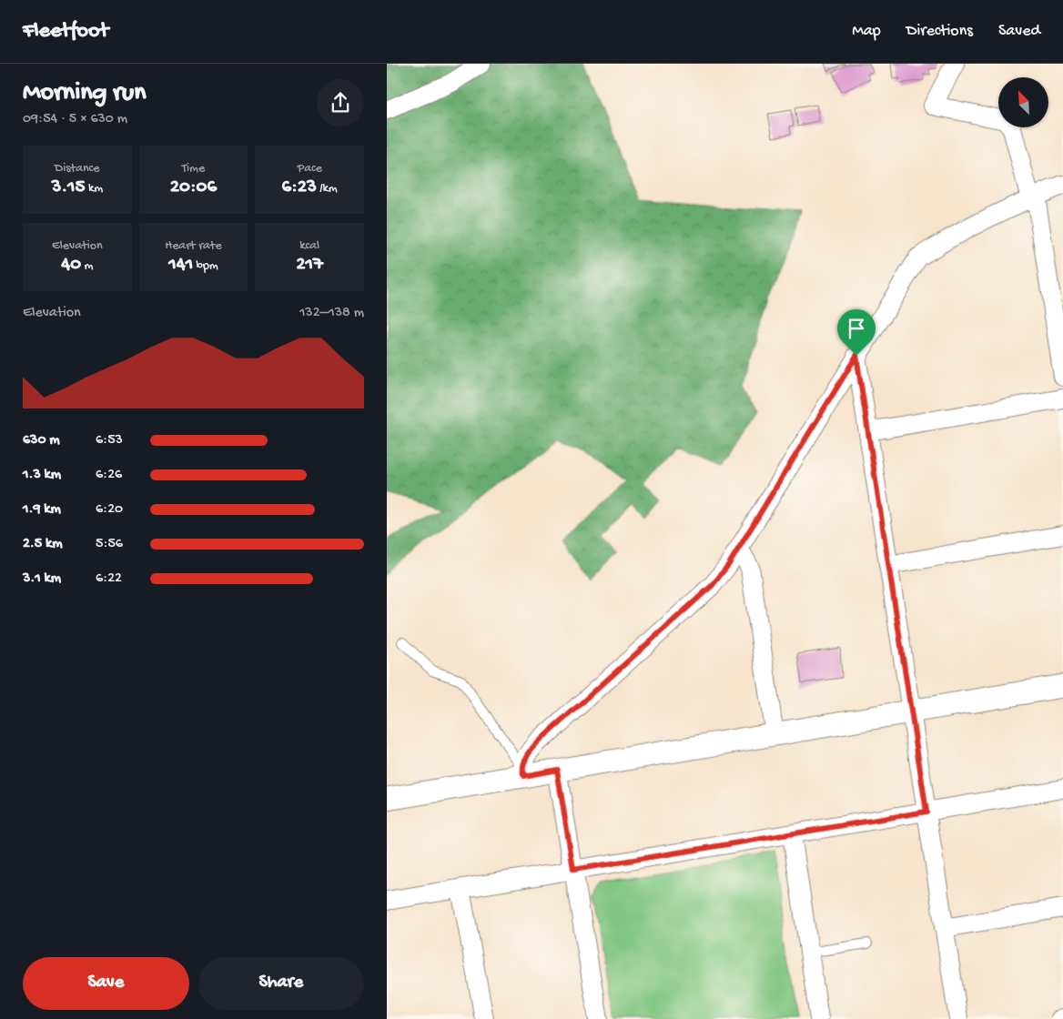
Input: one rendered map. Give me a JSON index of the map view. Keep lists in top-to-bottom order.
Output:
{
  "north": "top left",
  "page": {
    "header": "Fleetfoot",
    "nav": ["Map", "Directions", "Saved"],
    "heading": ["Morning run", "09:54 · 5 × 630 m"],
    "stats": [
      ["Distance", "3.15 km"],
      ["Time", "20:06"],
      ["Pace", "6:23 /km"],
      ["Elevation", "40 m"],
      ["Heart rate", "141 bpm"],
      ["kcal", "217"]
    ],
    "chart": ["Elevation", "132–138 m"],
    "list": [
      {
        "name": "630 m",
        "note": "6:53"
      },
      {
        "name": "1.3 km",
        "note": "6:26"
      },
      {
        "name": "1.9 km",
        "note": "6:20"
      },
      {
        "name": "2.5 km",
        "note": "5:56"
      },
      {
        "name": "3.1 km",
        "note": "6:22"
      }
    ],
    "buttons": ["Save", "Share"]
  }
}
